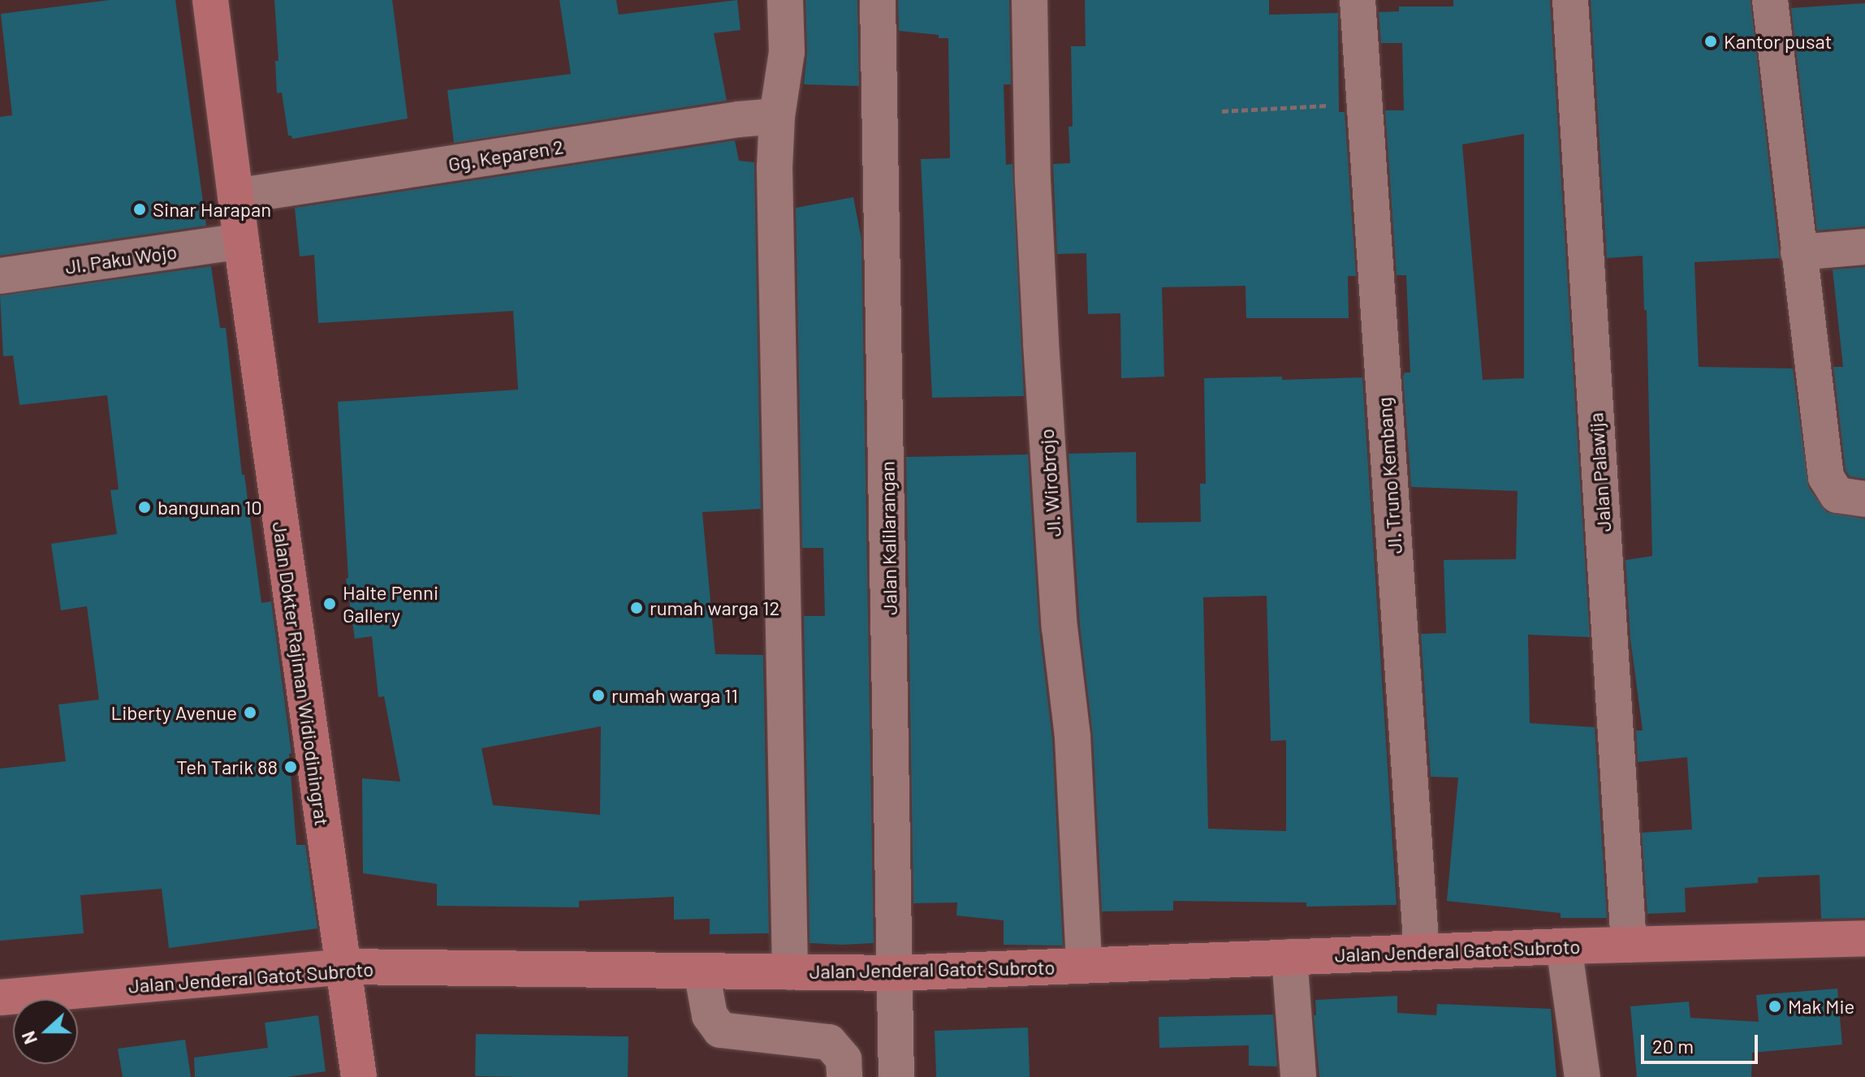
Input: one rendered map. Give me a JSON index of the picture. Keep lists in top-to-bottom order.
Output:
{
  "streets": {
    "main road": ["Jalan Dokter Rajiman Widiodiningrat", "Jalan Jenderal Gatot Subroto"],
    "street": [
      "Gg. Keparen 2",
      "Jl. Paku Wojo",
      "Jalan Palawija",
      "Jl. Truno Kembang",
      "Jl. Wirobrojo",
      "Jalan Kalilarangan"
    ]
  },
  "crossings": [
    ["Gg. Keparen 2", "Jalan Dokter Rajiman Widiodiningrat"],
    ["Jl. Paku Wojo", "Jalan Dokter Rajiman Widiodiningrat"],
    ["Jalan Palawija", "Jalan Jenderal Gatot Subroto"],
    ["Jl. Truno Kembang", "Jalan Jenderal Gatot Subroto"],
    ["Jl. Wirobrojo", "Jalan Jenderal Gatot Subroto"],
    ["Jalan Kalilarangan", "Jalan Jenderal Gatot Subroto"],
    ["Jalan Dokter Rajiman Widiodiningrat", "Jalan Jenderal Gatot Subroto"]
  ],
  "places": [
    "Kantor pusat",
    "Sinar Harapan",
    "bangunan 10",
    "Halte Penni Gallery",
    "rumah warga 12",
    "rumah warga 11",
    "Liberty Avenue",
    "Teh Tarik 88",
    "Mak Mie"
  ],
  "scale_bar": "20 m",
  "north": "left"
}
